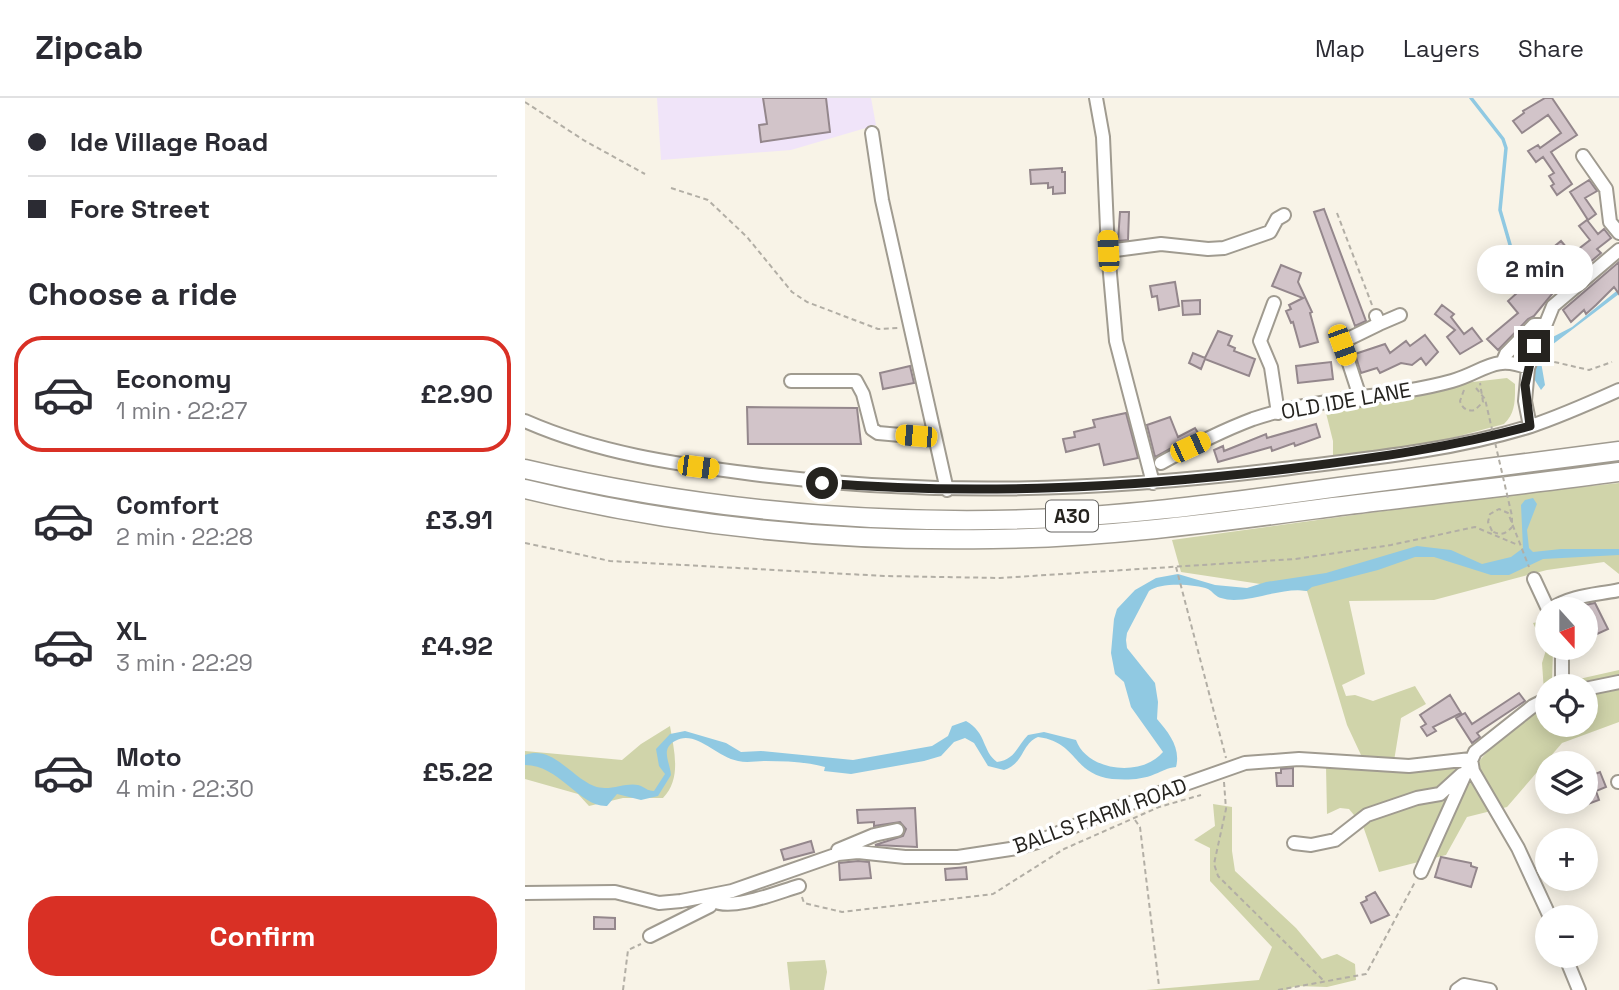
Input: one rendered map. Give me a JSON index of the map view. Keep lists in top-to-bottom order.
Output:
{
  "streets": {
    "highway": ["A30"],
    "street": ["OLD IDE LANE", "BALLS FARM ROAD"]
  },
  "north": "bottom",
  "page": {
    "header": "Zipcab",
    "nav": ["Map", "Layers", "Share"],
    "banner": ["Ide Village Road", "Fore Street"],
    "bubble": "2 min",
    "heading": "Choose a ride",
    "list": [
      {
        "name": "Economy",
        "note": "1 min · 22:27",
        "value": "£2.90"
      },
      {
        "name": "Comfort",
        "note": "2 min · 22:28",
        "value": "£3.91"
      },
      {
        "name": "XL",
        "note": "3 min · 22:29",
        "value": "£4.92"
      },
      {
        "name": "Moto",
        "note": "4 min · 22:30",
        "value": "£5.22"
      }
    ],
    "map_buttons": ["+", "−"],
    "buttons": "Confirm"
  }
}
